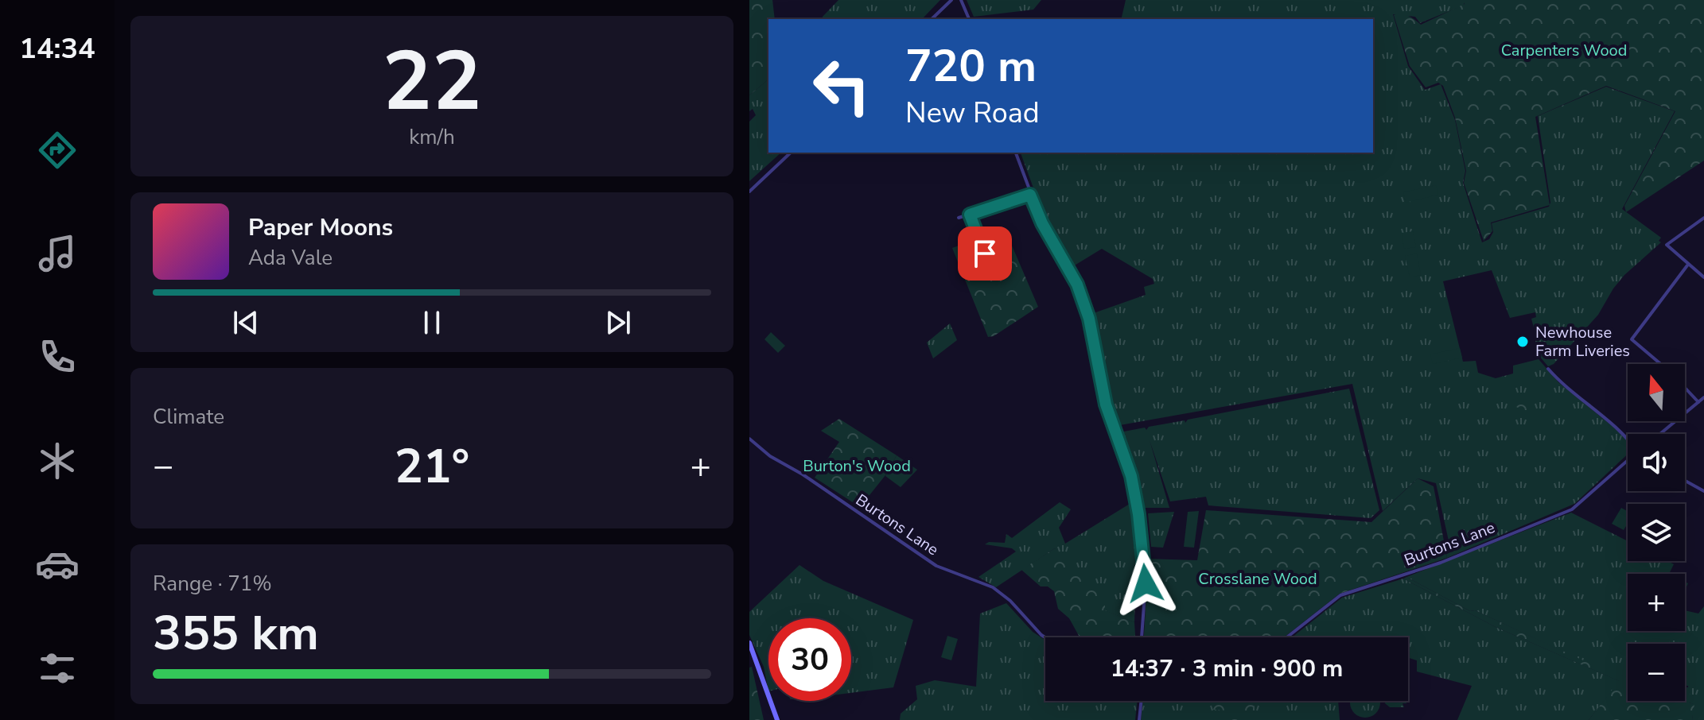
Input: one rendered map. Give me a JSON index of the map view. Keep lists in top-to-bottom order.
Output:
{
  "streets": {
    "street": ["Burtons Lane"]
  },
  "parks": ["Carpenters Wood", "Burton's Wood", "Crosslane Wood"],
  "places": ["Newhouse Farm Liveries"],
  "north": "top",
  "page": {
    "tabs": "14:34",
    "tile": [
      ["22", "km/h"],
      "Climate",
      ["Range · 71%", "355 km"]
    ],
    "turn": ["720 m", "New Road"],
    "song": ["Paper Moons", "Ada Vale"],
    "map_buttons": ["+", "−"],
    "heat": ["−", "21°", "+"],
    "limit": "30",
    "trip": "14:37 · 3 min · 900 m"
  }
}
